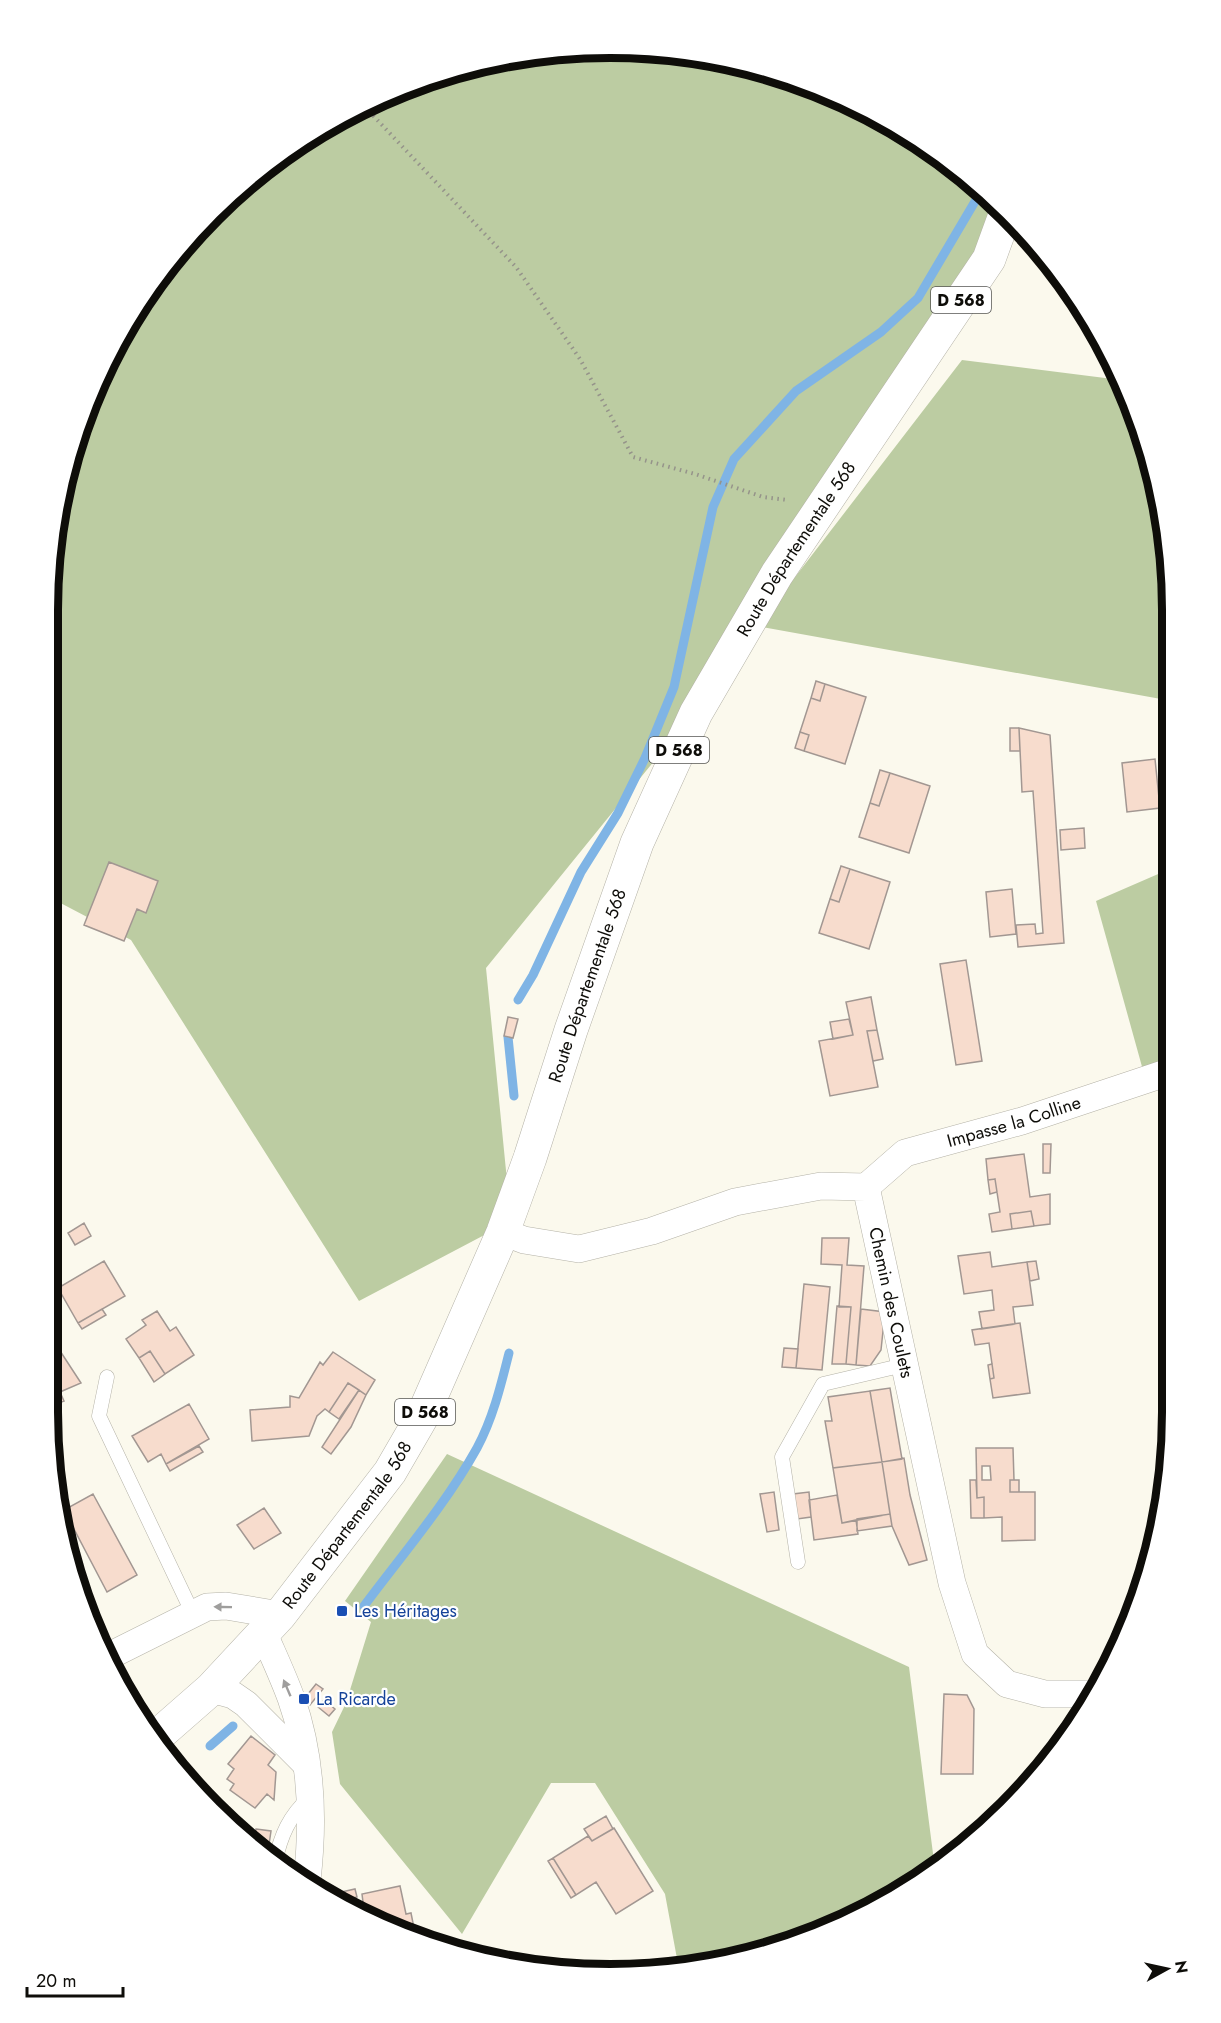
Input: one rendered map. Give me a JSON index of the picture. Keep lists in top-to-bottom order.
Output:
{
  "streets": {
    "main road": ["D 568", "Route Départementale 568"],
    "street": ["Impasse la Colline", "Chemin des Coulets"]
  },
  "crossings": [
    ["Impasse la Colline", "Chemin des Coulets"]
  ],
  "places": {
    "transit": ["Les Héritages", "La Ricarde"]
  },
  "scale_bar": "20 m",
  "north": "right"
}
